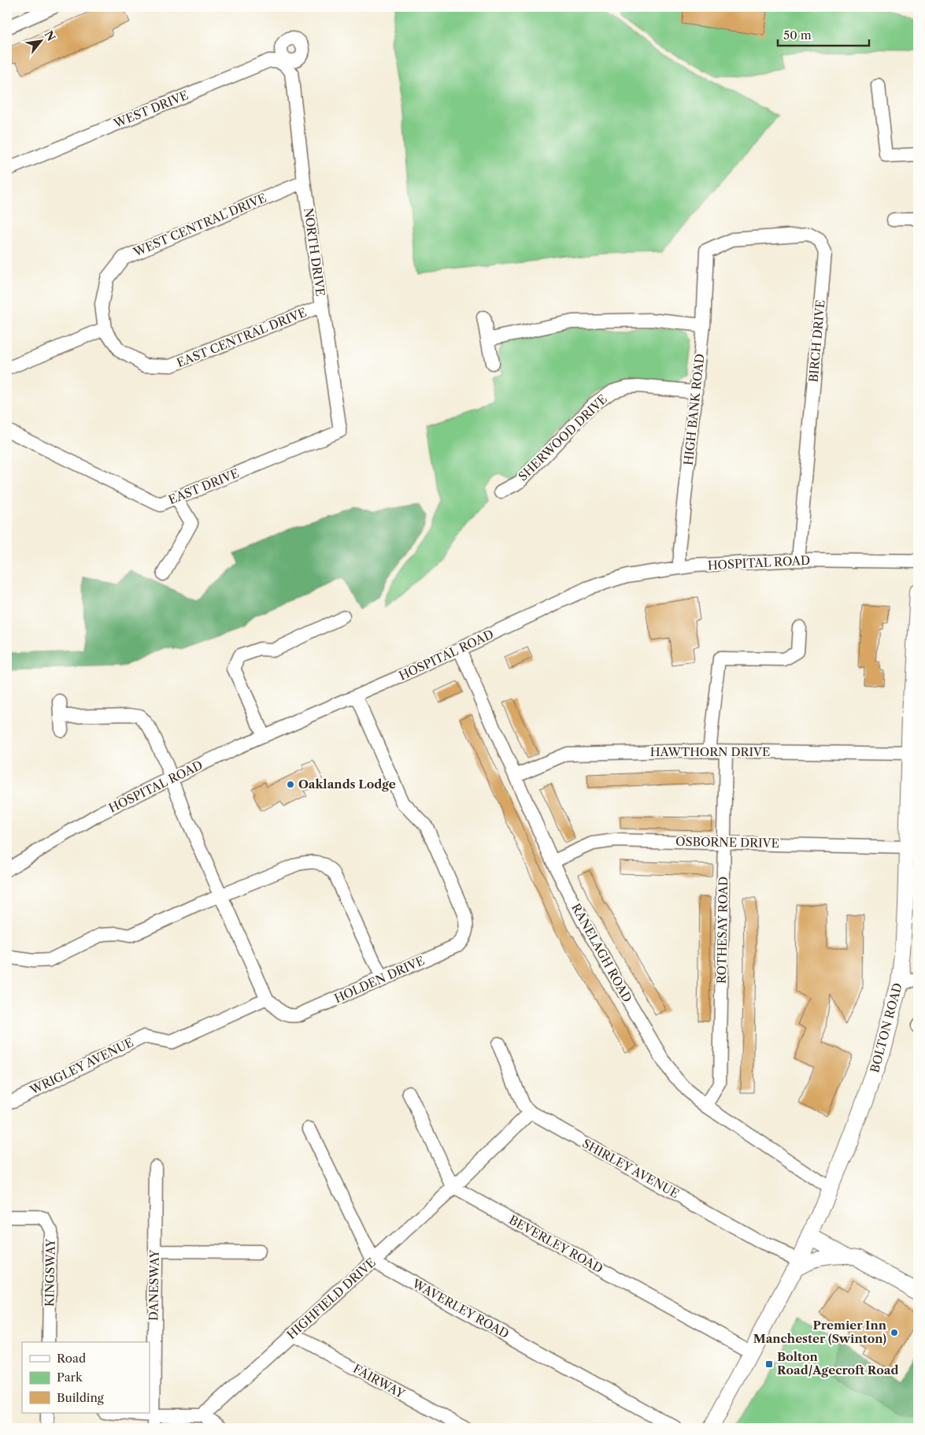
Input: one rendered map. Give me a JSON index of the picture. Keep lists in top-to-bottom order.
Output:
{
  "streets": {
    "main road": ["BOLTON ROAD"],
    "street": [
      "WEST DRIVE",
      "WEST CENTRAL DRIVE",
      "NORTH DRIVE",
      "EAST CENTRAL DRIVE",
      "BIRCH DRIVE",
      "HIGH BANK ROAD",
      "SHERWOOD DRIVE",
      "EAST DRIVE",
      "HOSPITAL ROAD",
      "HAWTHORN DRIVE",
      "OSBORNE DRIVE",
      "ROTHESAY ROAD",
      "RANELAGH ROAD",
      "HOLDEN DRIVE",
      "WRIGLEY AVENUE",
      "SHIRLEY AVENUE",
      "BEVERLEY ROAD",
      "KINGSWAY",
      "DANESWAY",
      "HIGHFIELD DRIVE",
      "WAVERLEY ROAD",
      "FAIRWAY"
    ]
  },
  "crossings": [
    ["WEST DRIVE", "NORTH DRIVE"],
    ["WEST CENTRAL DRIVE", "NORTH DRIVE"],
    ["WEST CENTRAL DRIVE", "EAST CENTRAL DRIVE"],
    ["NORTH DRIVE", "EAST CENTRAL DRIVE"],
    ["NORTH DRIVE", "EAST DRIVE"],
    ["BIRCH DRIVE", "HIGH BANK ROAD"],
    ["BIRCH DRIVE", "HOSPITAL ROAD"],
    ["HIGH BANK ROAD", "SHERWOOD DRIVE"],
    ["HIGH BANK ROAD", "HOSPITAL ROAD"],
    ["HOSPITAL ROAD", "RANELAGH ROAD"],
    ["HOSPITAL ROAD", "HOLDEN DRIVE"],
    ["HAWTHORN DRIVE", "ROTHESAY ROAD"],
    ["HAWTHORN DRIVE", "RANELAGH ROAD"],
    ["HAWTHORN DRIVE", "BOLTON ROAD"],
    ["OSBORNE DRIVE", "ROTHESAY ROAD"],
    ["OSBORNE DRIVE", "RANELAGH ROAD"],
    ["OSBORNE DRIVE", "BOLTON ROAD"],
    ["ROTHESAY ROAD", "RANELAGH ROAD"],
    ["RANELAGH ROAD", "BOLTON ROAD"],
    ["HOLDEN DRIVE", "WRIGLEY AVENUE"],
    ["BOLTON ROAD", "SHIRLEY AVENUE"],
    ["BOLTON ROAD", "BEVERLEY ROAD"],
    ["SHIRLEY AVENUE", "HIGHFIELD DRIVE"],
    ["BEVERLEY ROAD", "HIGHFIELD DRIVE"],
    ["HIGHFIELD DRIVE", "WAVERLEY ROAD"],
    ["HIGHFIELD DRIVE", "FAIRWAY"]
  ],
  "places": {
    "other": ["Oaklands Lodge", "Premier Inn Manchester (Swinton)"],
    "transit": ["Bolton Road/Agecroft Road"]
  },
  "legend": ["Road", "Park", "Building"],
  "scale_bar": "50 m",
  "north": "top right"
}
